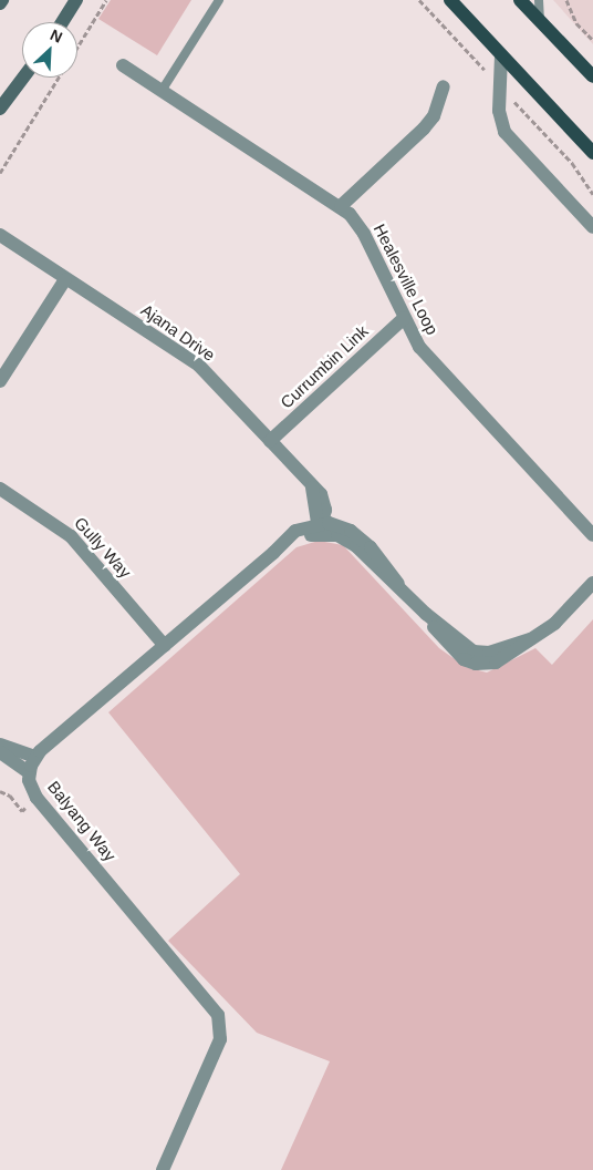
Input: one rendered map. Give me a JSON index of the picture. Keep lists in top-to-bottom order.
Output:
{
  "streets": {
    "street": [
      "Healesville Loop",
      "Ajana Drive",
      "Currumbin Link",
      "Gully Way",
      "Balyang Way"
    ]
  },
  "crossings": [
    ["Healesville Loop", "Currumbin Link"],
    ["Ajana Drive", "Currumbin Link"],
    ["Ajana Drive", "Balyang Way"],
    ["Gully Way", "Balyang Way"]
  ],
  "north": "top right"
}
